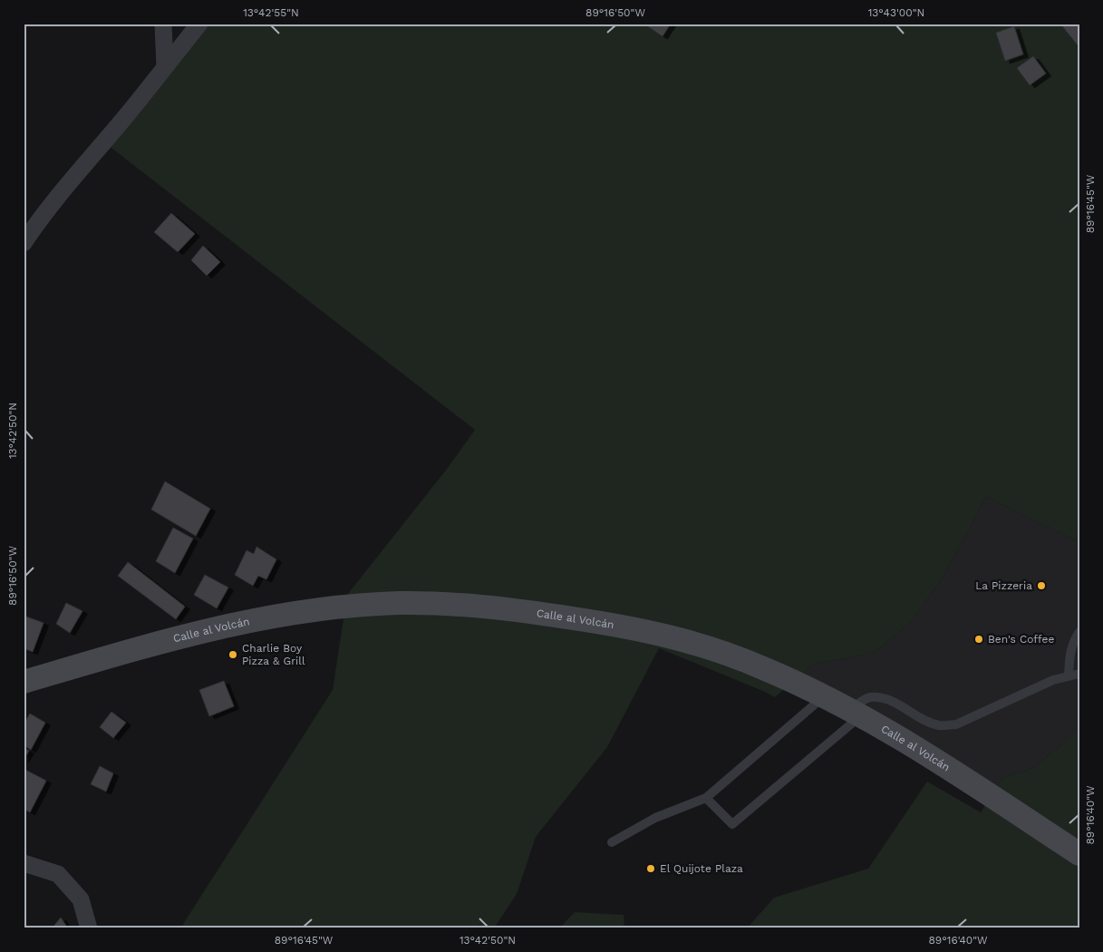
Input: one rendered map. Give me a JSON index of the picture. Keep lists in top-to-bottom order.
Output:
{
  "streets": {
    "street": ["Calle al Volcán"]
  },
  "places": [
    "La Pizzeria",
    "Ben's Coffee",
    "Charlie Boy Pizza & Grill",
    "El Quijote Plaza"
  ],
  "coordinates": [
    "13°42'55\"N",
    "89°16'50\"W",
    "13°43'00\"N",
    "89°16'45\"W",
    "13°42'50\"N",
    "89°16'40\"W"
  ]
}
